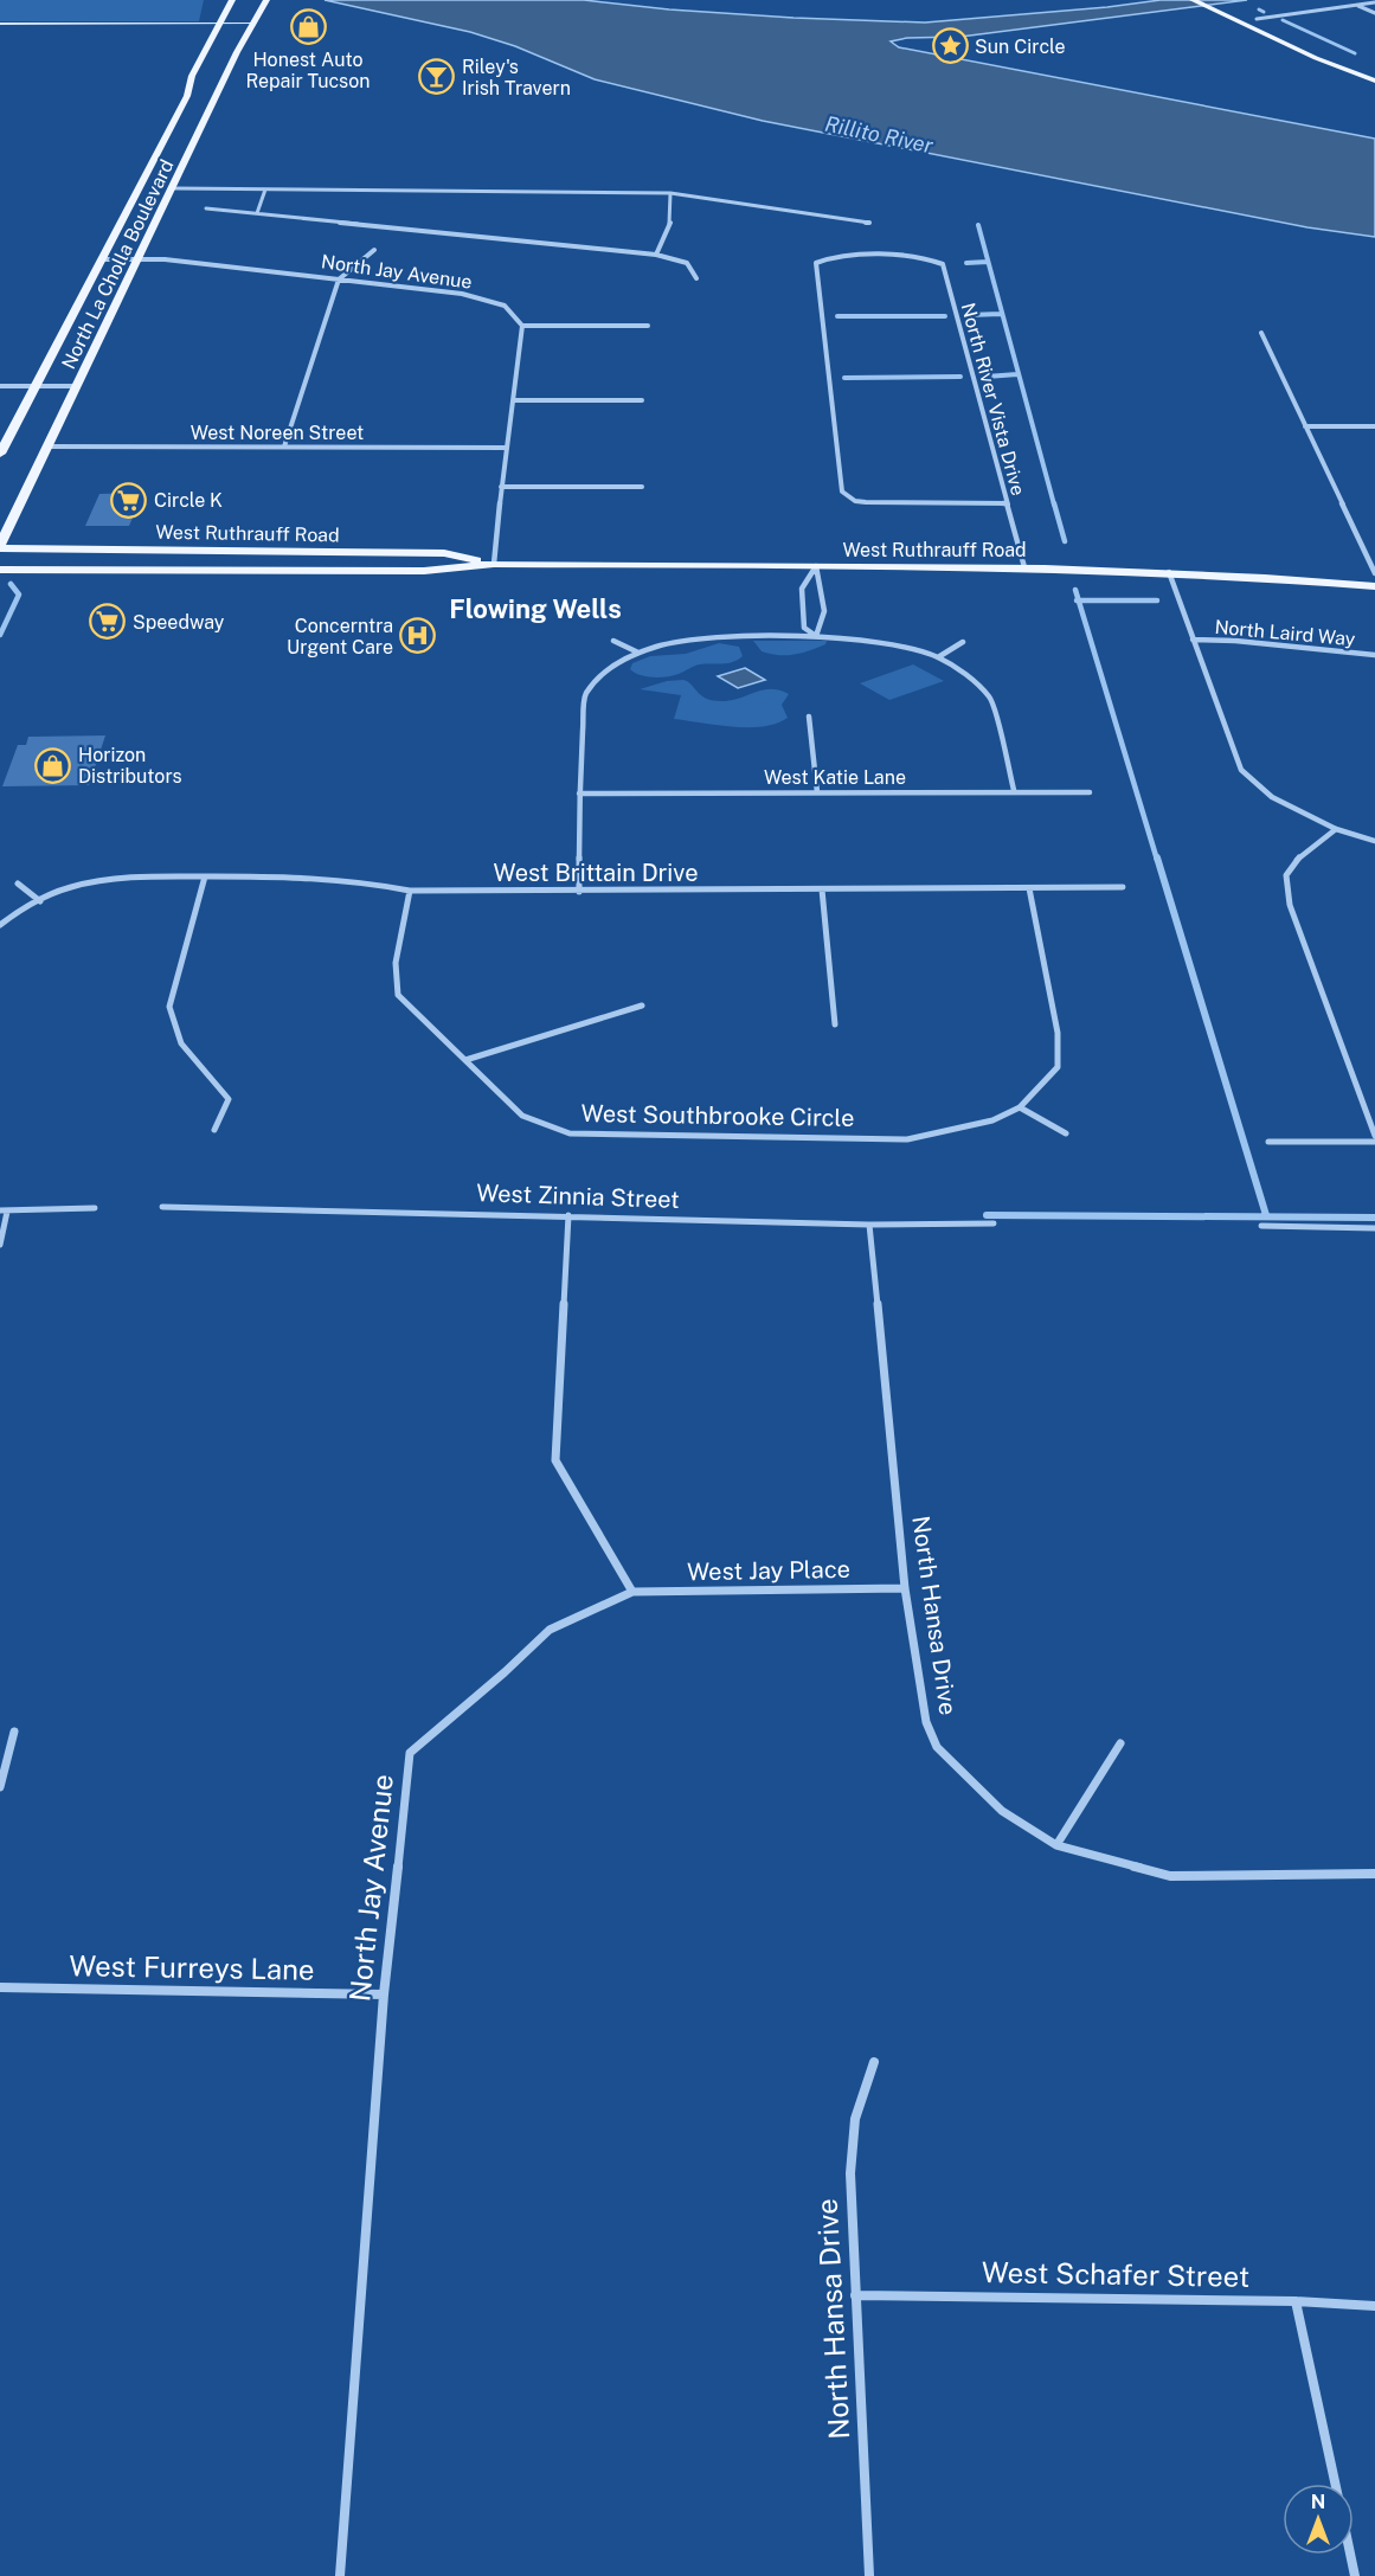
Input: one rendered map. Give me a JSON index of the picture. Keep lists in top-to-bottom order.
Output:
{
  "streets": {
    "main road": ["North La Cholla Boulevard", "West Ruthrauff Road"],
    "street": [
      "North Jay Avenue",
      "North River Vista Drive",
      "West Noreen Street",
      "North Laird Way",
      "West Katie Lane",
      "West Brittain Drive",
      "West Southbrooke Circle",
      "West Zinnia Street",
      "West Jay Place",
      "North Hansa Drive",
      "West Furreys Lane",
      "West Schafer Street"
    ]
  },
  "crossings": [
    ["North La Cholla Boulevard", "North Jay Avenue"],
    ["North La Cholla Boulevard", "West Noreen Street"],
    ["North La Cholla Boulevard", "West Ruthrauff Road"],
    ["North Jay Avenue", "West Jay Place"],
    ["North Jay Avenue", "West Furreys Lane"],
    ["North River Vista Drive", "West Ruthrauff Road"],
    ["West Brittain Drive", "West Southbrooke Circle"],
    ["West Zinnia Street", "North Hansa Drive"],
    ["West Jay Place", "North Hansa Drive"],
    ["North Hansa Drive", "West Schafer Street"]
  ],
  "districts": ["Flowing Wells"],
  "water": ["Rillito River"],
  "places": {
    "shop": ["Honest Auto Repair Tucson", "Horizon Distributors"],
    "place": ["Sun Circle"],
    "bar": ["Riley's Irish Travern"],
    "supermarket": ["Circle K", "Speedway"],
    "hospital": ["Concerntra Urgent Care"]
  },
  "north": "top"
}
